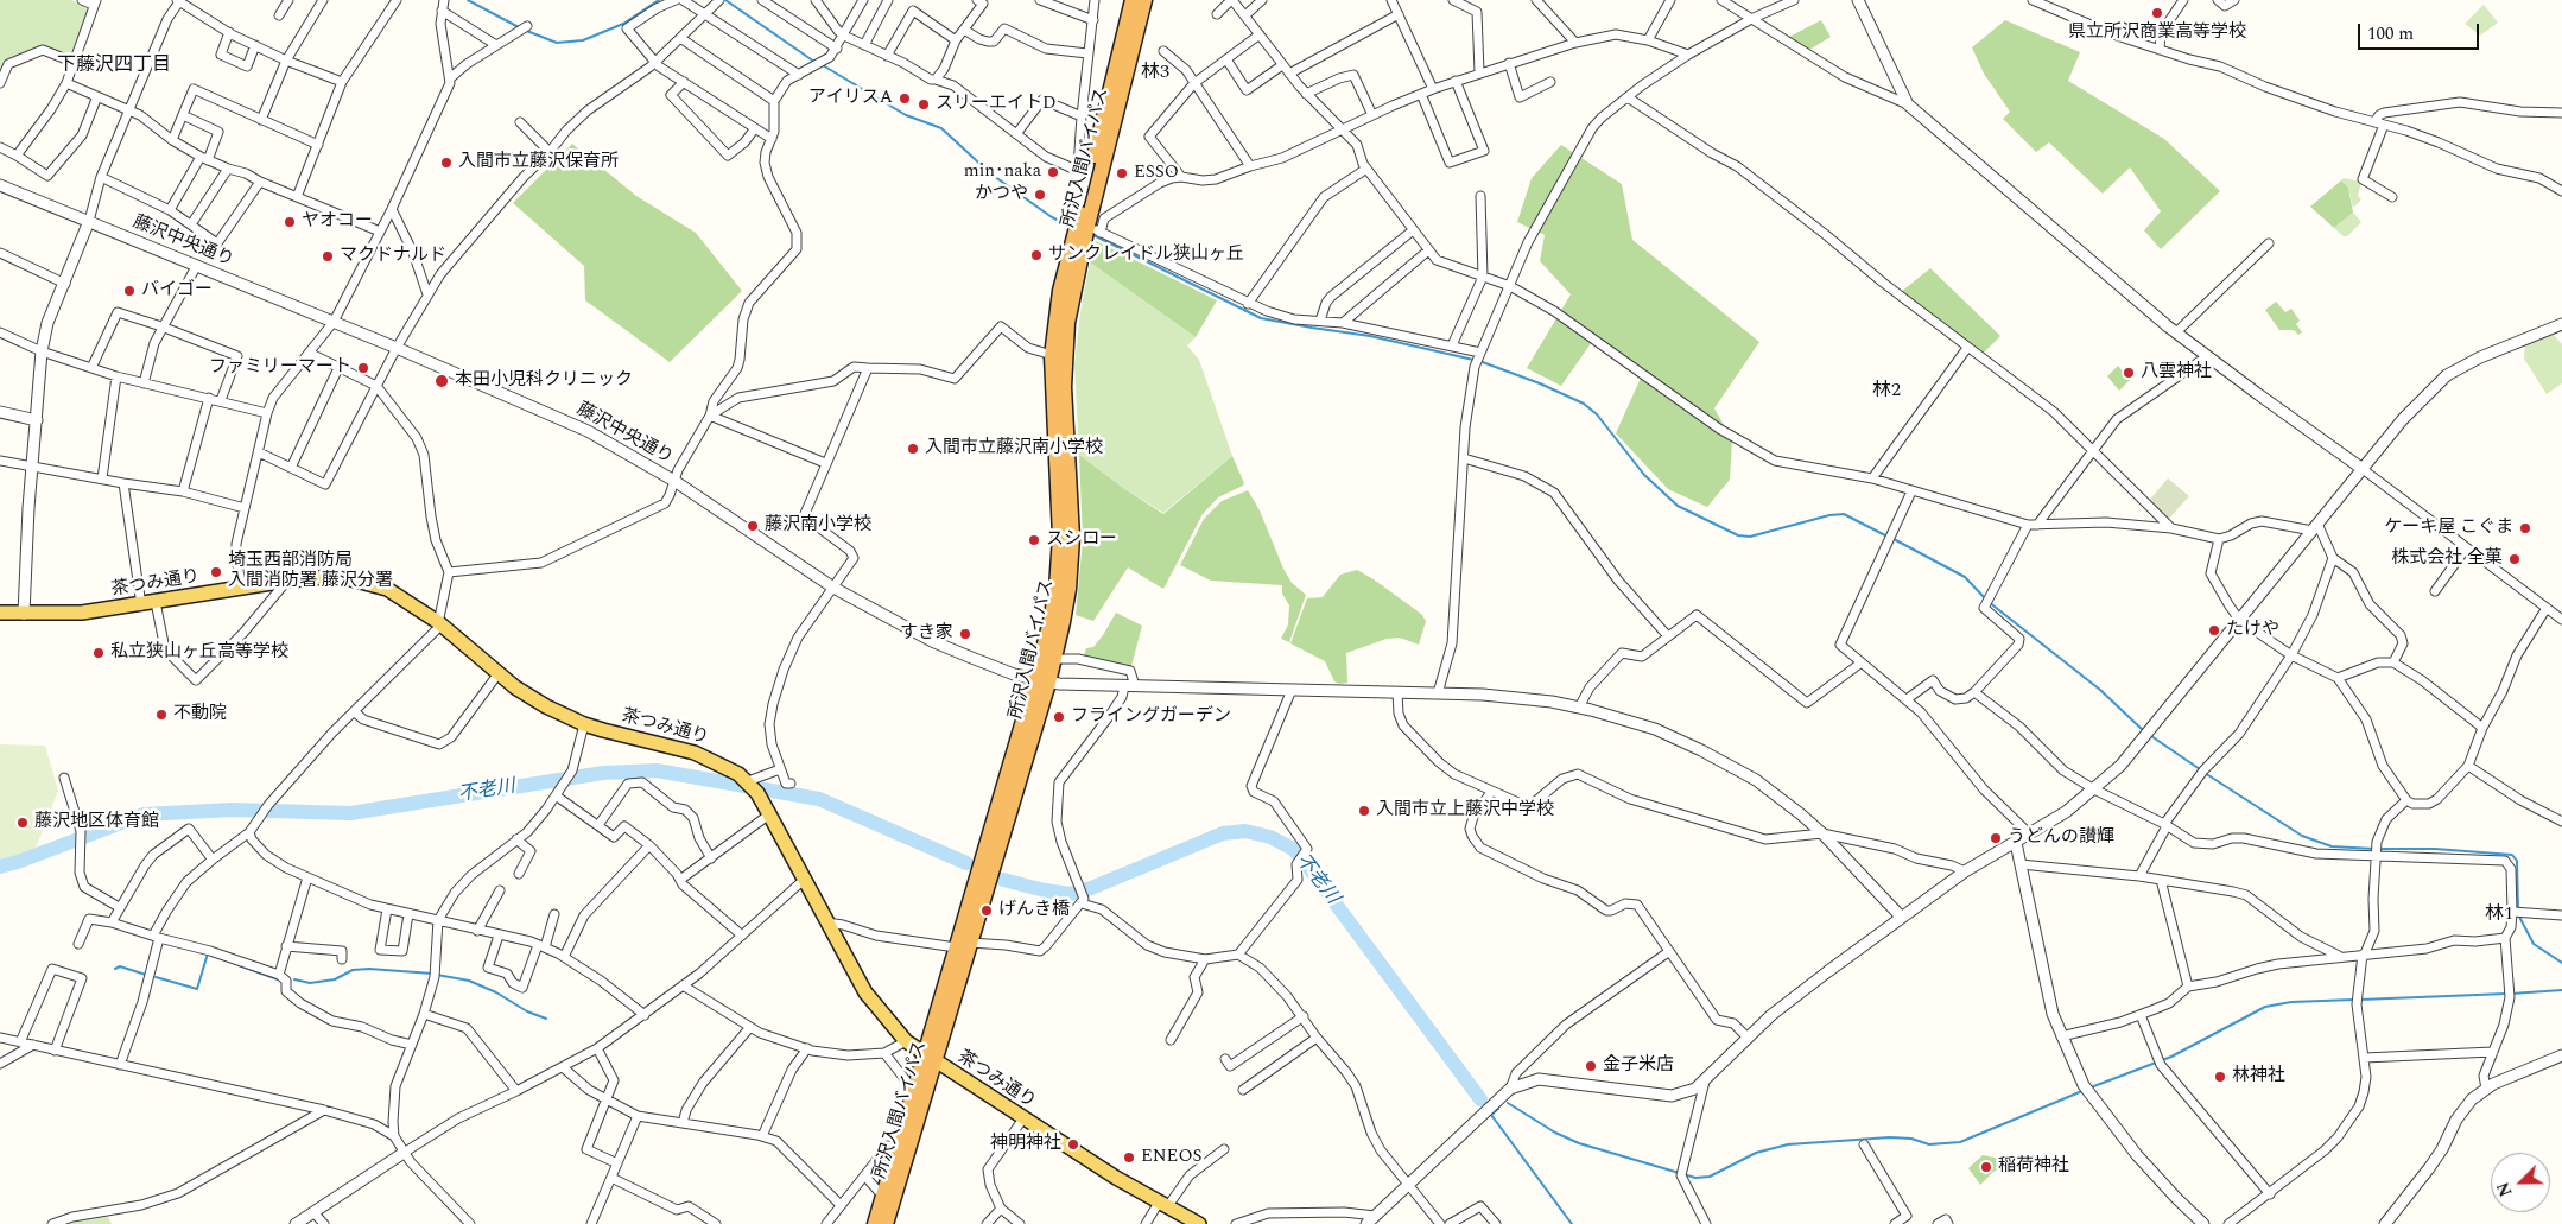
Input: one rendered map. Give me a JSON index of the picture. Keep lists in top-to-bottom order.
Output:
{
  "streets": {
    "highway": ["所沢入間バイパス"],
    "main road": ["茶つみ通り"],
    "street": ["藤沢中央通り"]
  },
  "crossings": [
    ["所沢入間バイパス", "藤沢中央通り"],
    ["所沢入間バイパス", "茶つみ通り"]
  ],
  "districts": [
    "下藤沢四丁目",
    "林3",
    "林2",
    "林1"
  ],
  "water": ["不老川"],
  "places": [
    "県立所沢商業高等学校",
    "アイリスA",
    "スリーエイトD",
    "入間市立藤沢保育所",
    "min･naka",
    "ESSO",
    "かつや",
    "ヤオコー",
    "サンクレイドル狭山ヶ丘",
    "マクドナルド",
    "バイゴー",
    "ファミリーマート",
    "八雲神社",
    "本田小児科クリニック",
    "入間市立藤沢南小学校",
    "藤沢南小学校",
    "ケーキ屋 こぐま",
    "スシロー",
    "株式会社 全菓",
    "埼玉西部消防局 入間消防署 藤沢分署",
    "たけや",
    "すき家",
    "私立狭山ヶ丘高等学校",
    "不動院",
    "フライングガーデン",
    "入間市立上藤沢中学校",
    "藤沢地区体育館",
    "うどんの讃輝",
    "げんき橋",
    "金子米店",
    "林神社",
    "神明神社",
    "ENEOS",
    "稲荷神社"
  ],
  "scale_bar": "100 m",
  "north": "bottom left"
}
